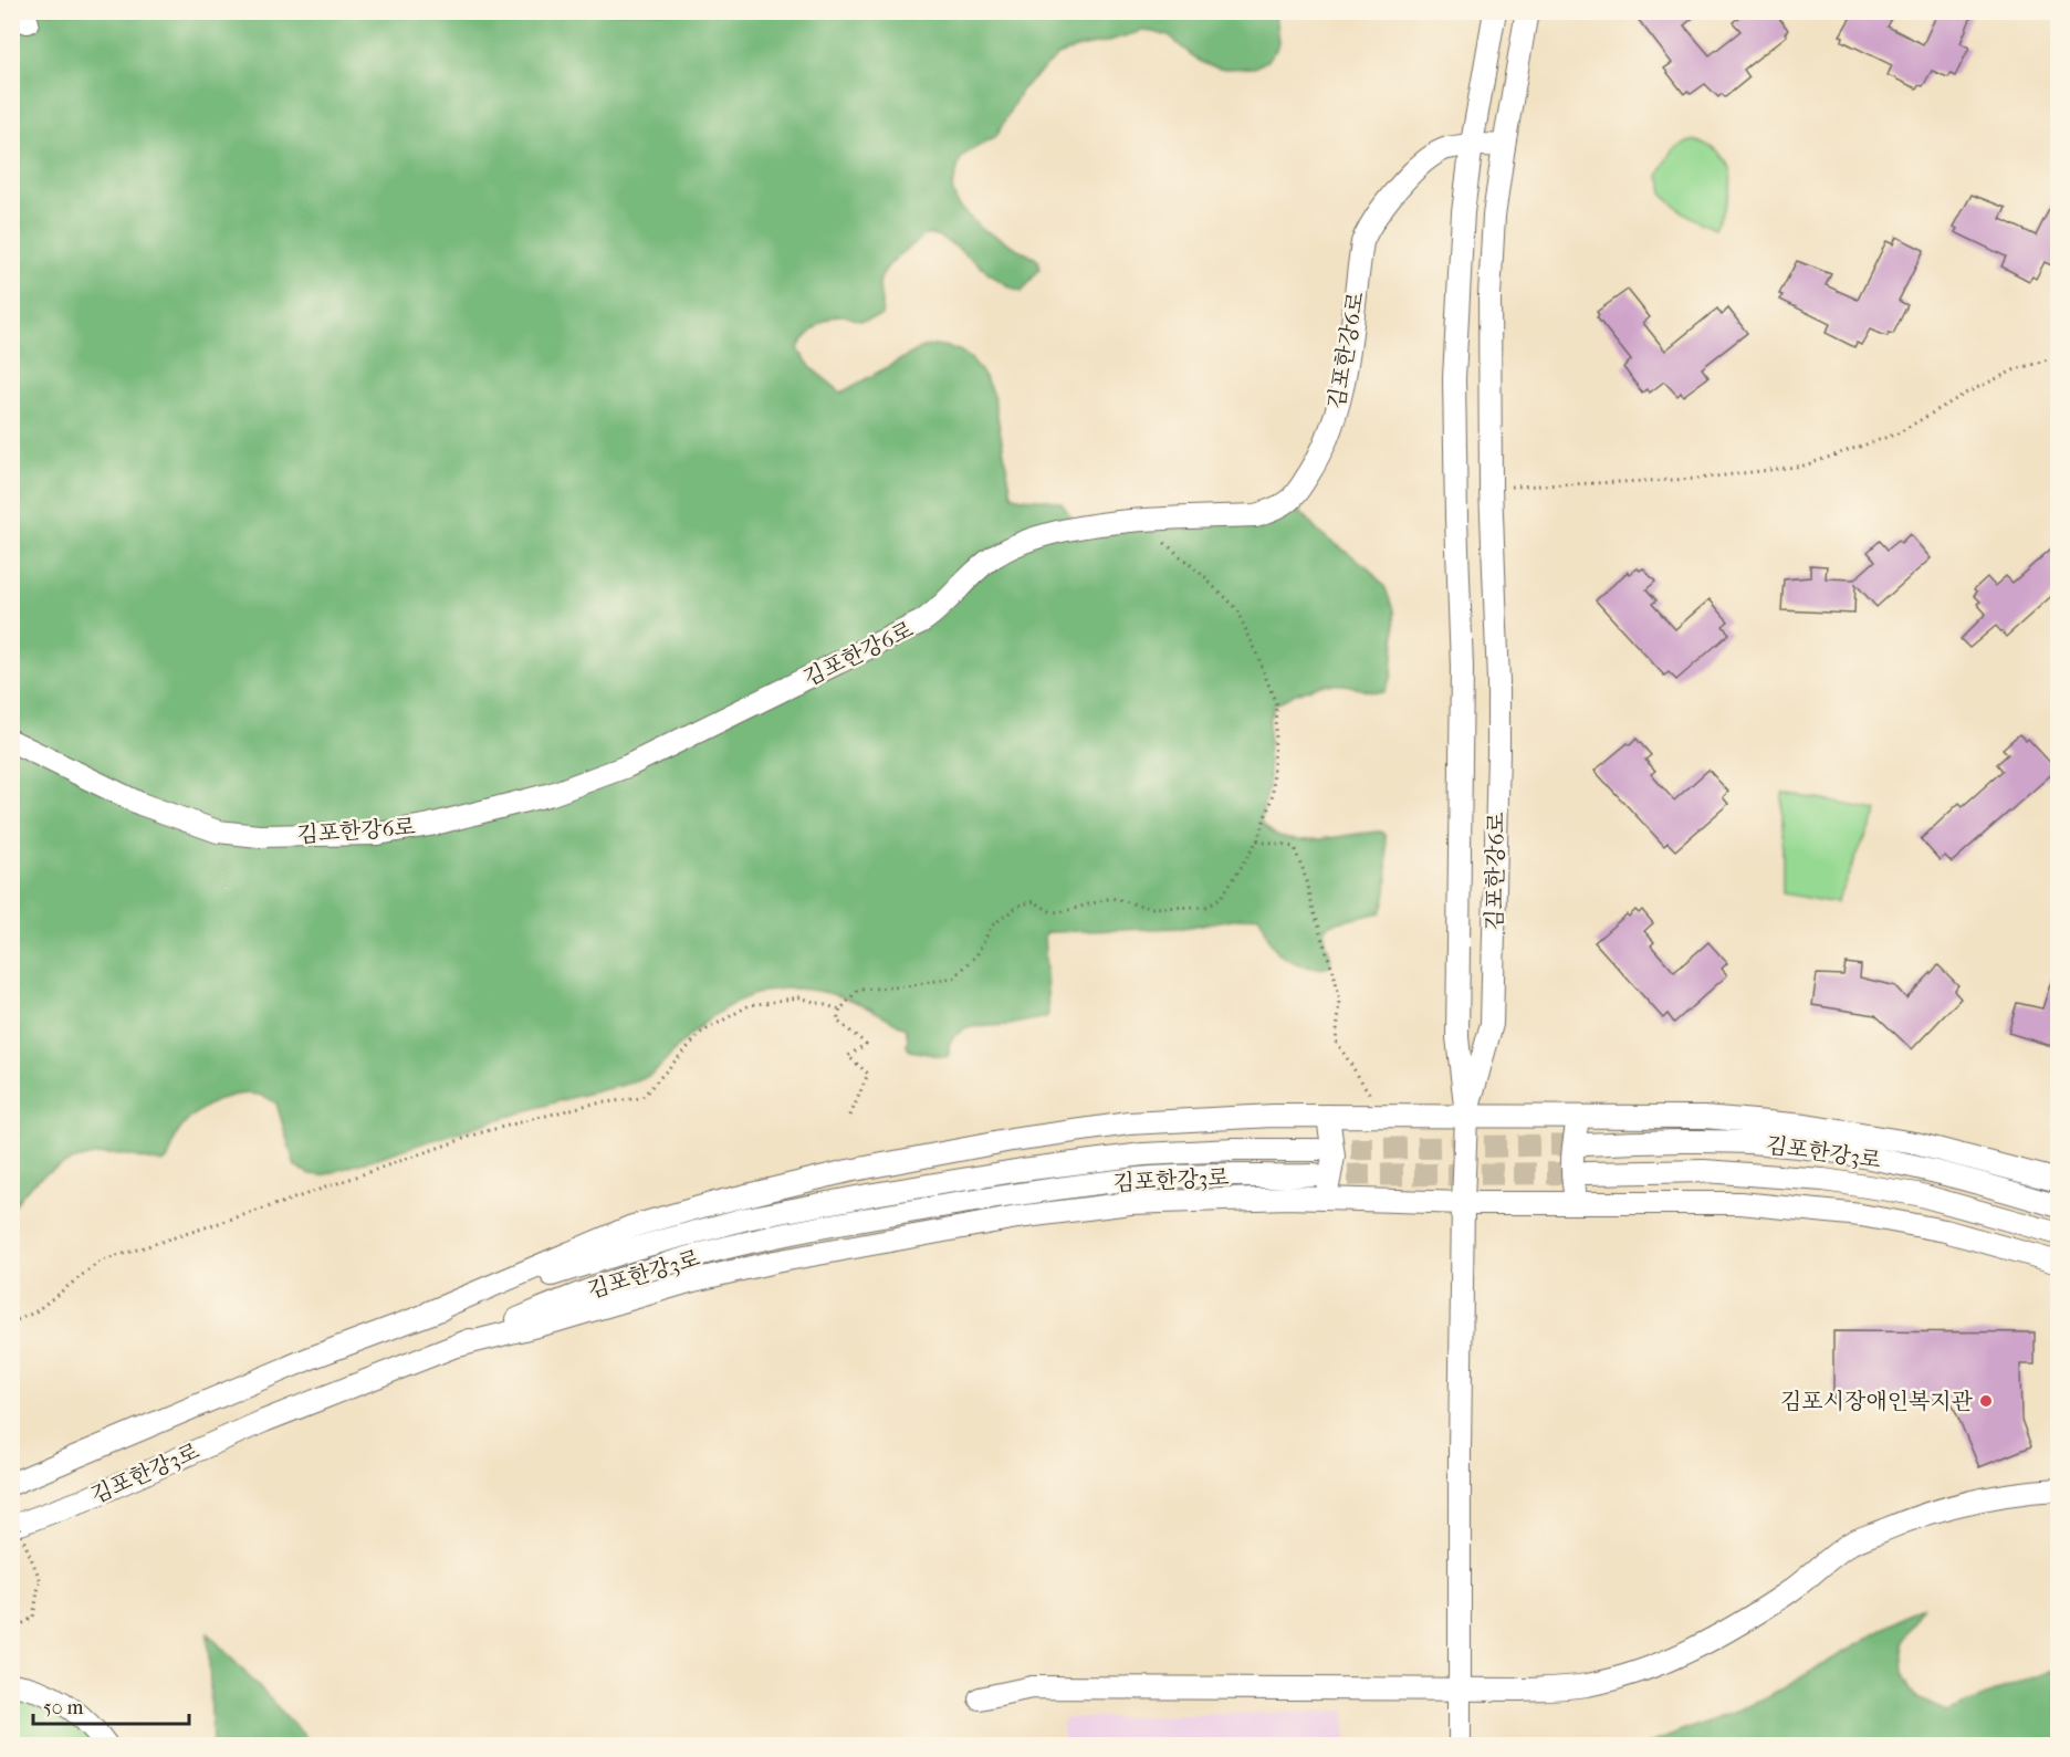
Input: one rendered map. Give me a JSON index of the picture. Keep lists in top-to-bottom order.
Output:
{
  "streets": {
    "street": ["김포한강6로", "김포한강3로"]
  },
  "places": ["김포시장애인복지관"],
  "scale_bar": "50 m"
}
